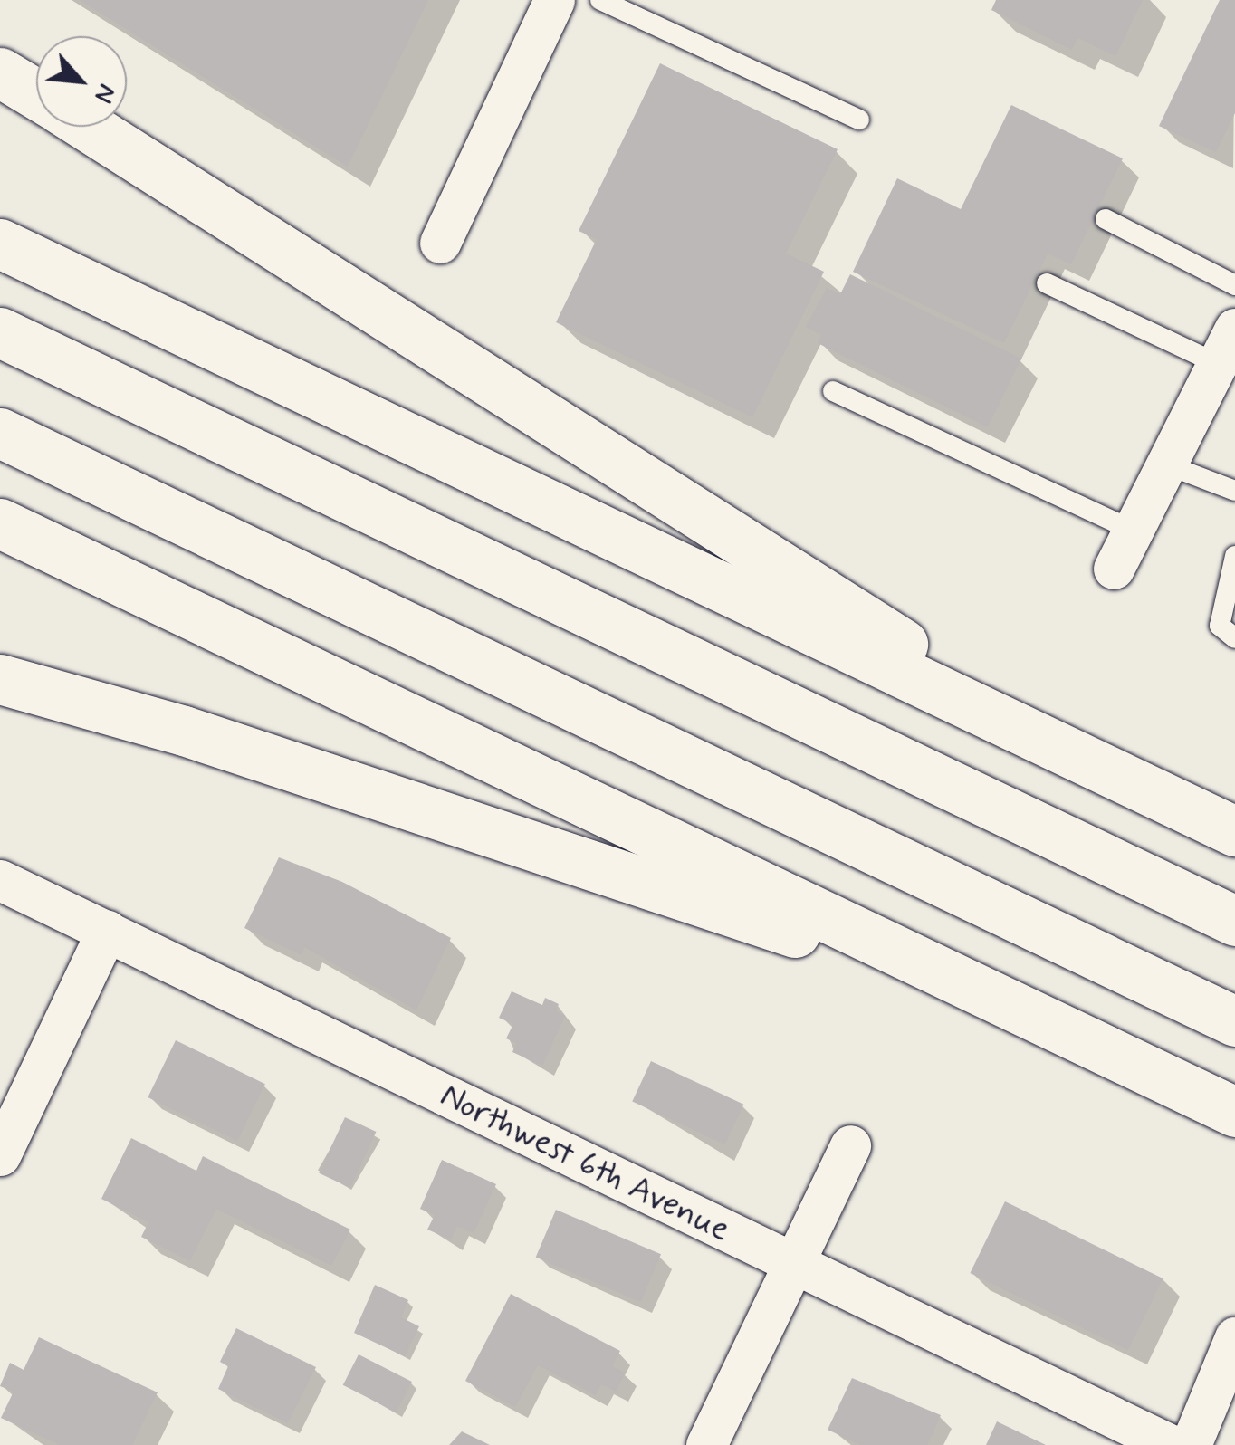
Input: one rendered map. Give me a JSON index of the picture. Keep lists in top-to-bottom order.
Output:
{
  "streets": {
    "street": ["Northwest 6th Avenue"]
  },
  "north": "bottom right"
}
